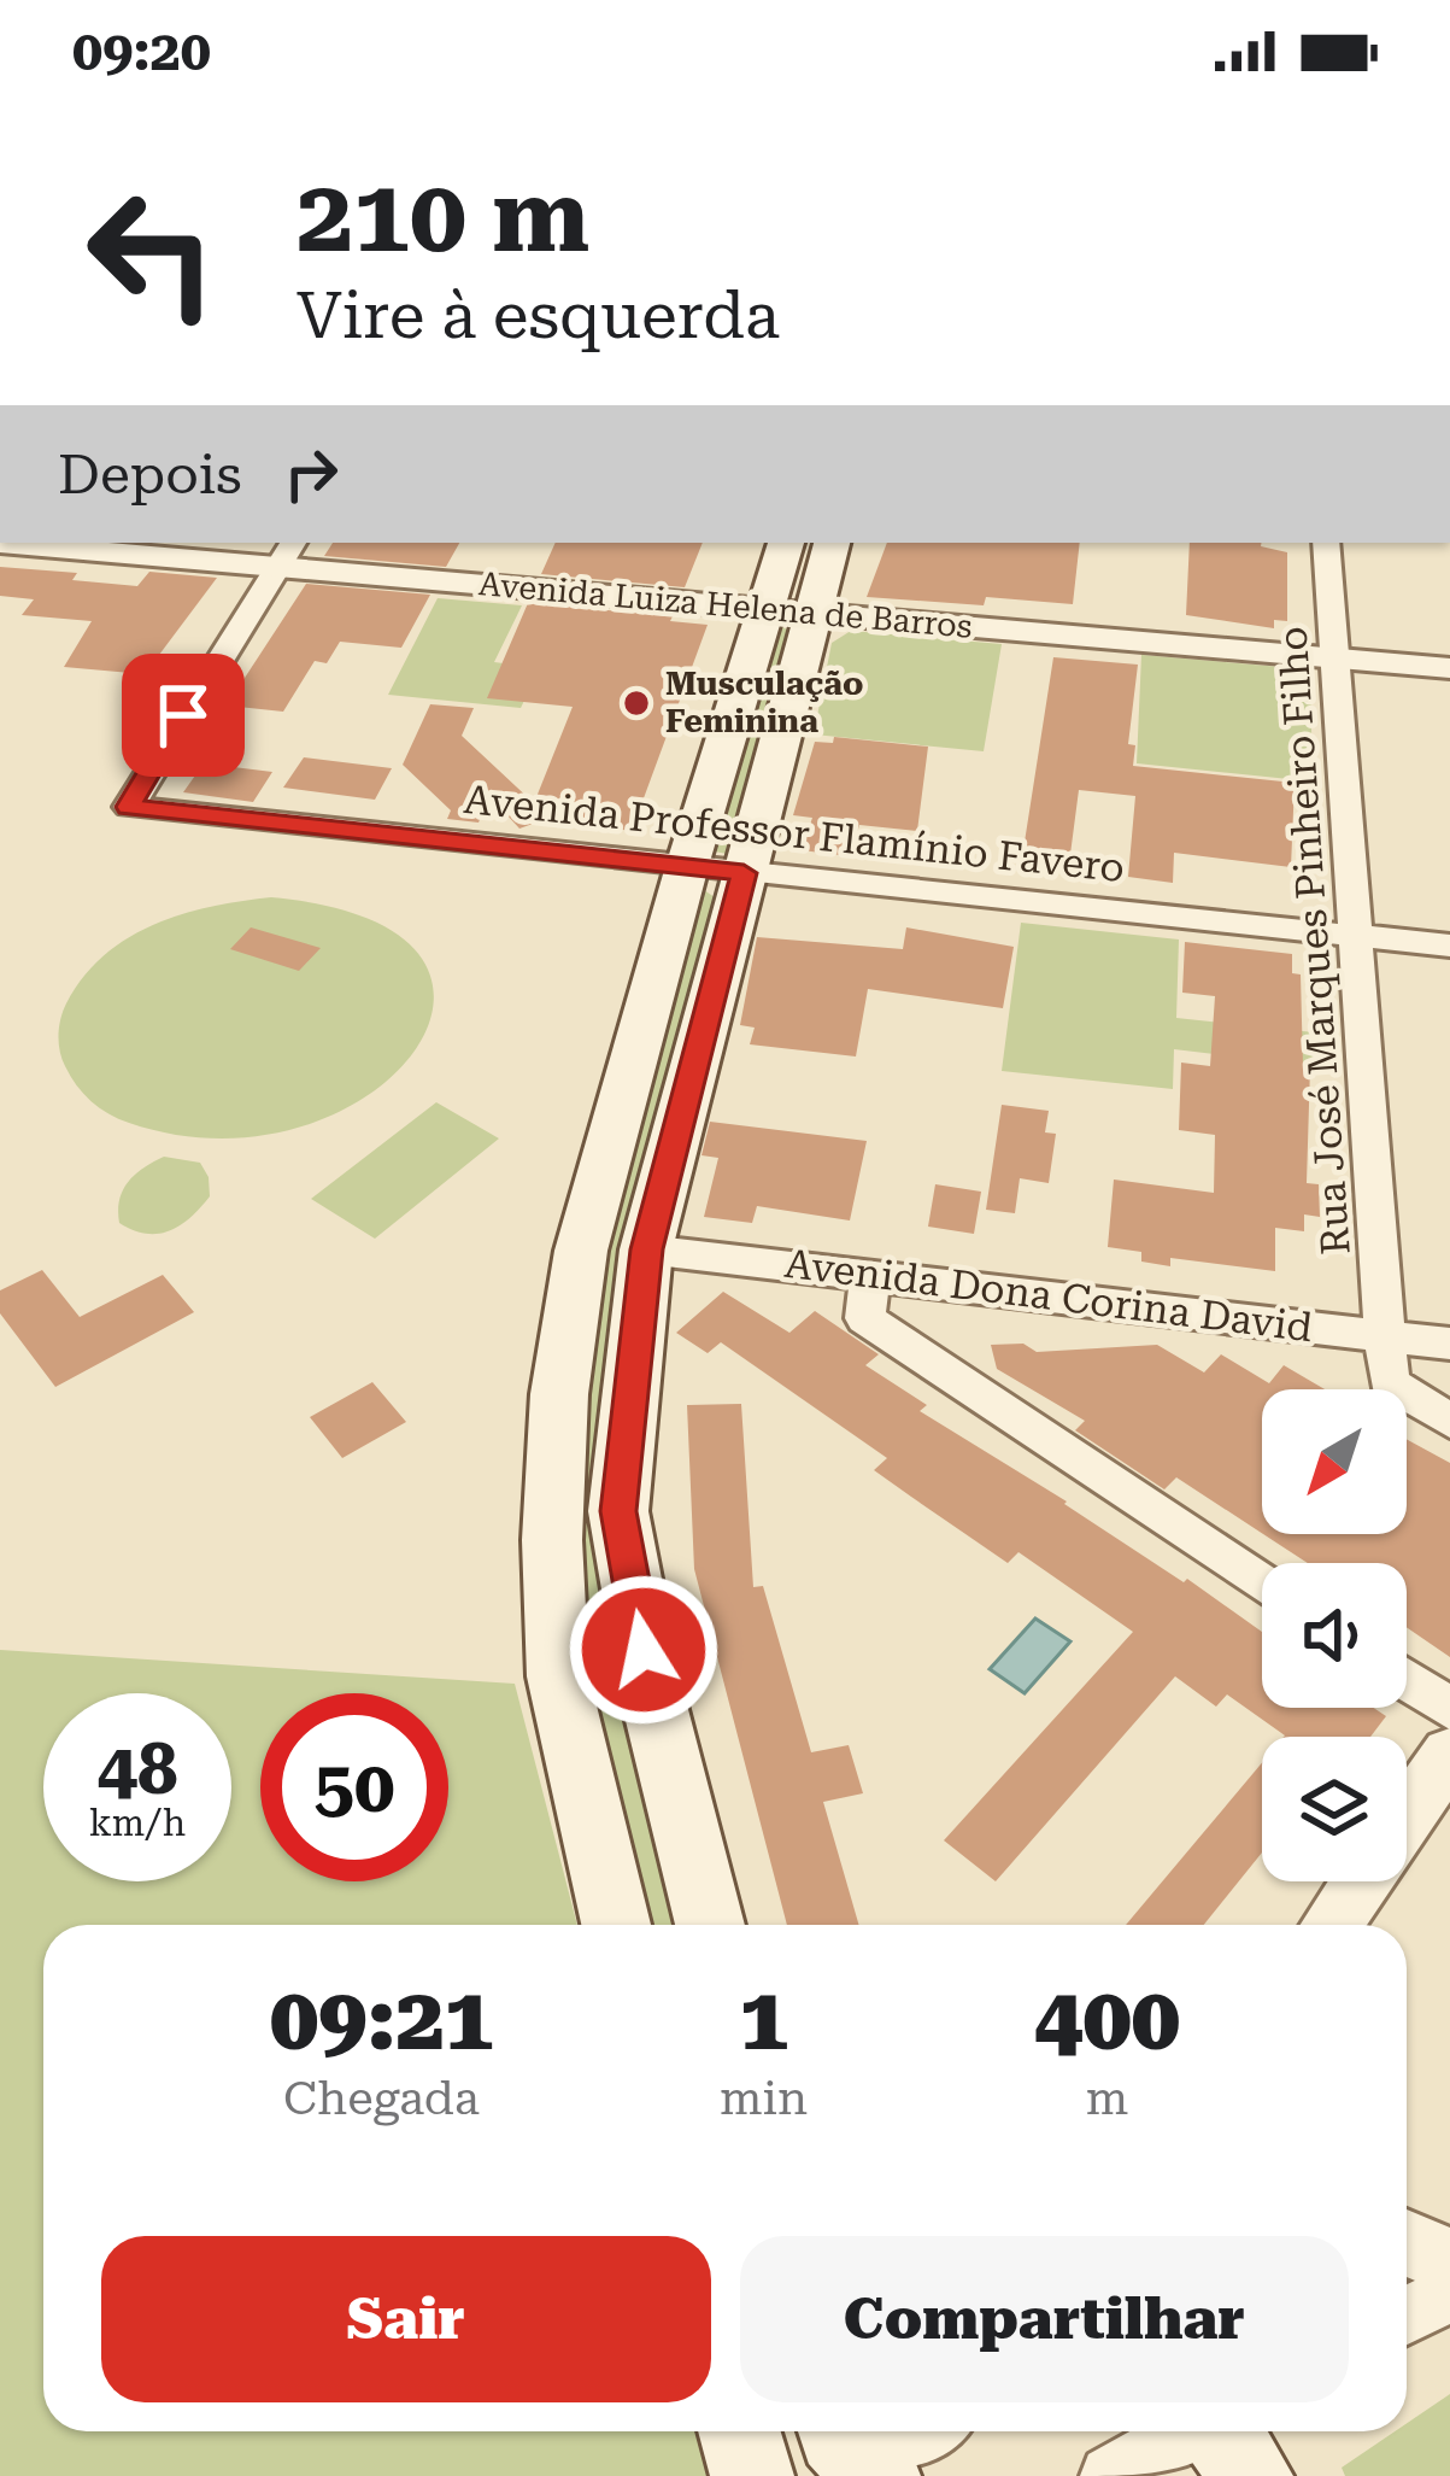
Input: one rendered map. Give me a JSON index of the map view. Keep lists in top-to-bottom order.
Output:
{
  "streets": {
    "street": [
      "Avenida Luiza Helena de Barros",
      "Avenida Professor Flamínio Favero",
      "Rua José Marques Pinheiro Filho",
      "Avenida Dona Corina David"
    ]
  },
  "crossings": [
    ["Avenida Luiza Helena de Barros", "Avenida Professor Flamínio Favero"],
    ["Avenida Luiza Helena de Barros", "Rua José Marques Pinheiro Filho"],
    ["Avenida Professor Flamínio Favero", "Rua José Marques Pinheiro Filho"],
    ["Rua José Marques Pinheiro Filho", "Avenida Dona Corina David"]
  ],
  "places": ["Musculação Feminina"],
  "north": "bottom left",
  "page": {
    "status": "09:20",
    "turn": ["210 m", "Vire à esquerda"],
    "then": "Depois",
    "speed": "48 km/h",
    "limit": "50",
    "eta": [
      "09:21",
      "Chegada",
      "1",
      "min",
      "400",
      "m"
    ],
    "buttons": ["Sair", "Compartilhar"]
  }
}
